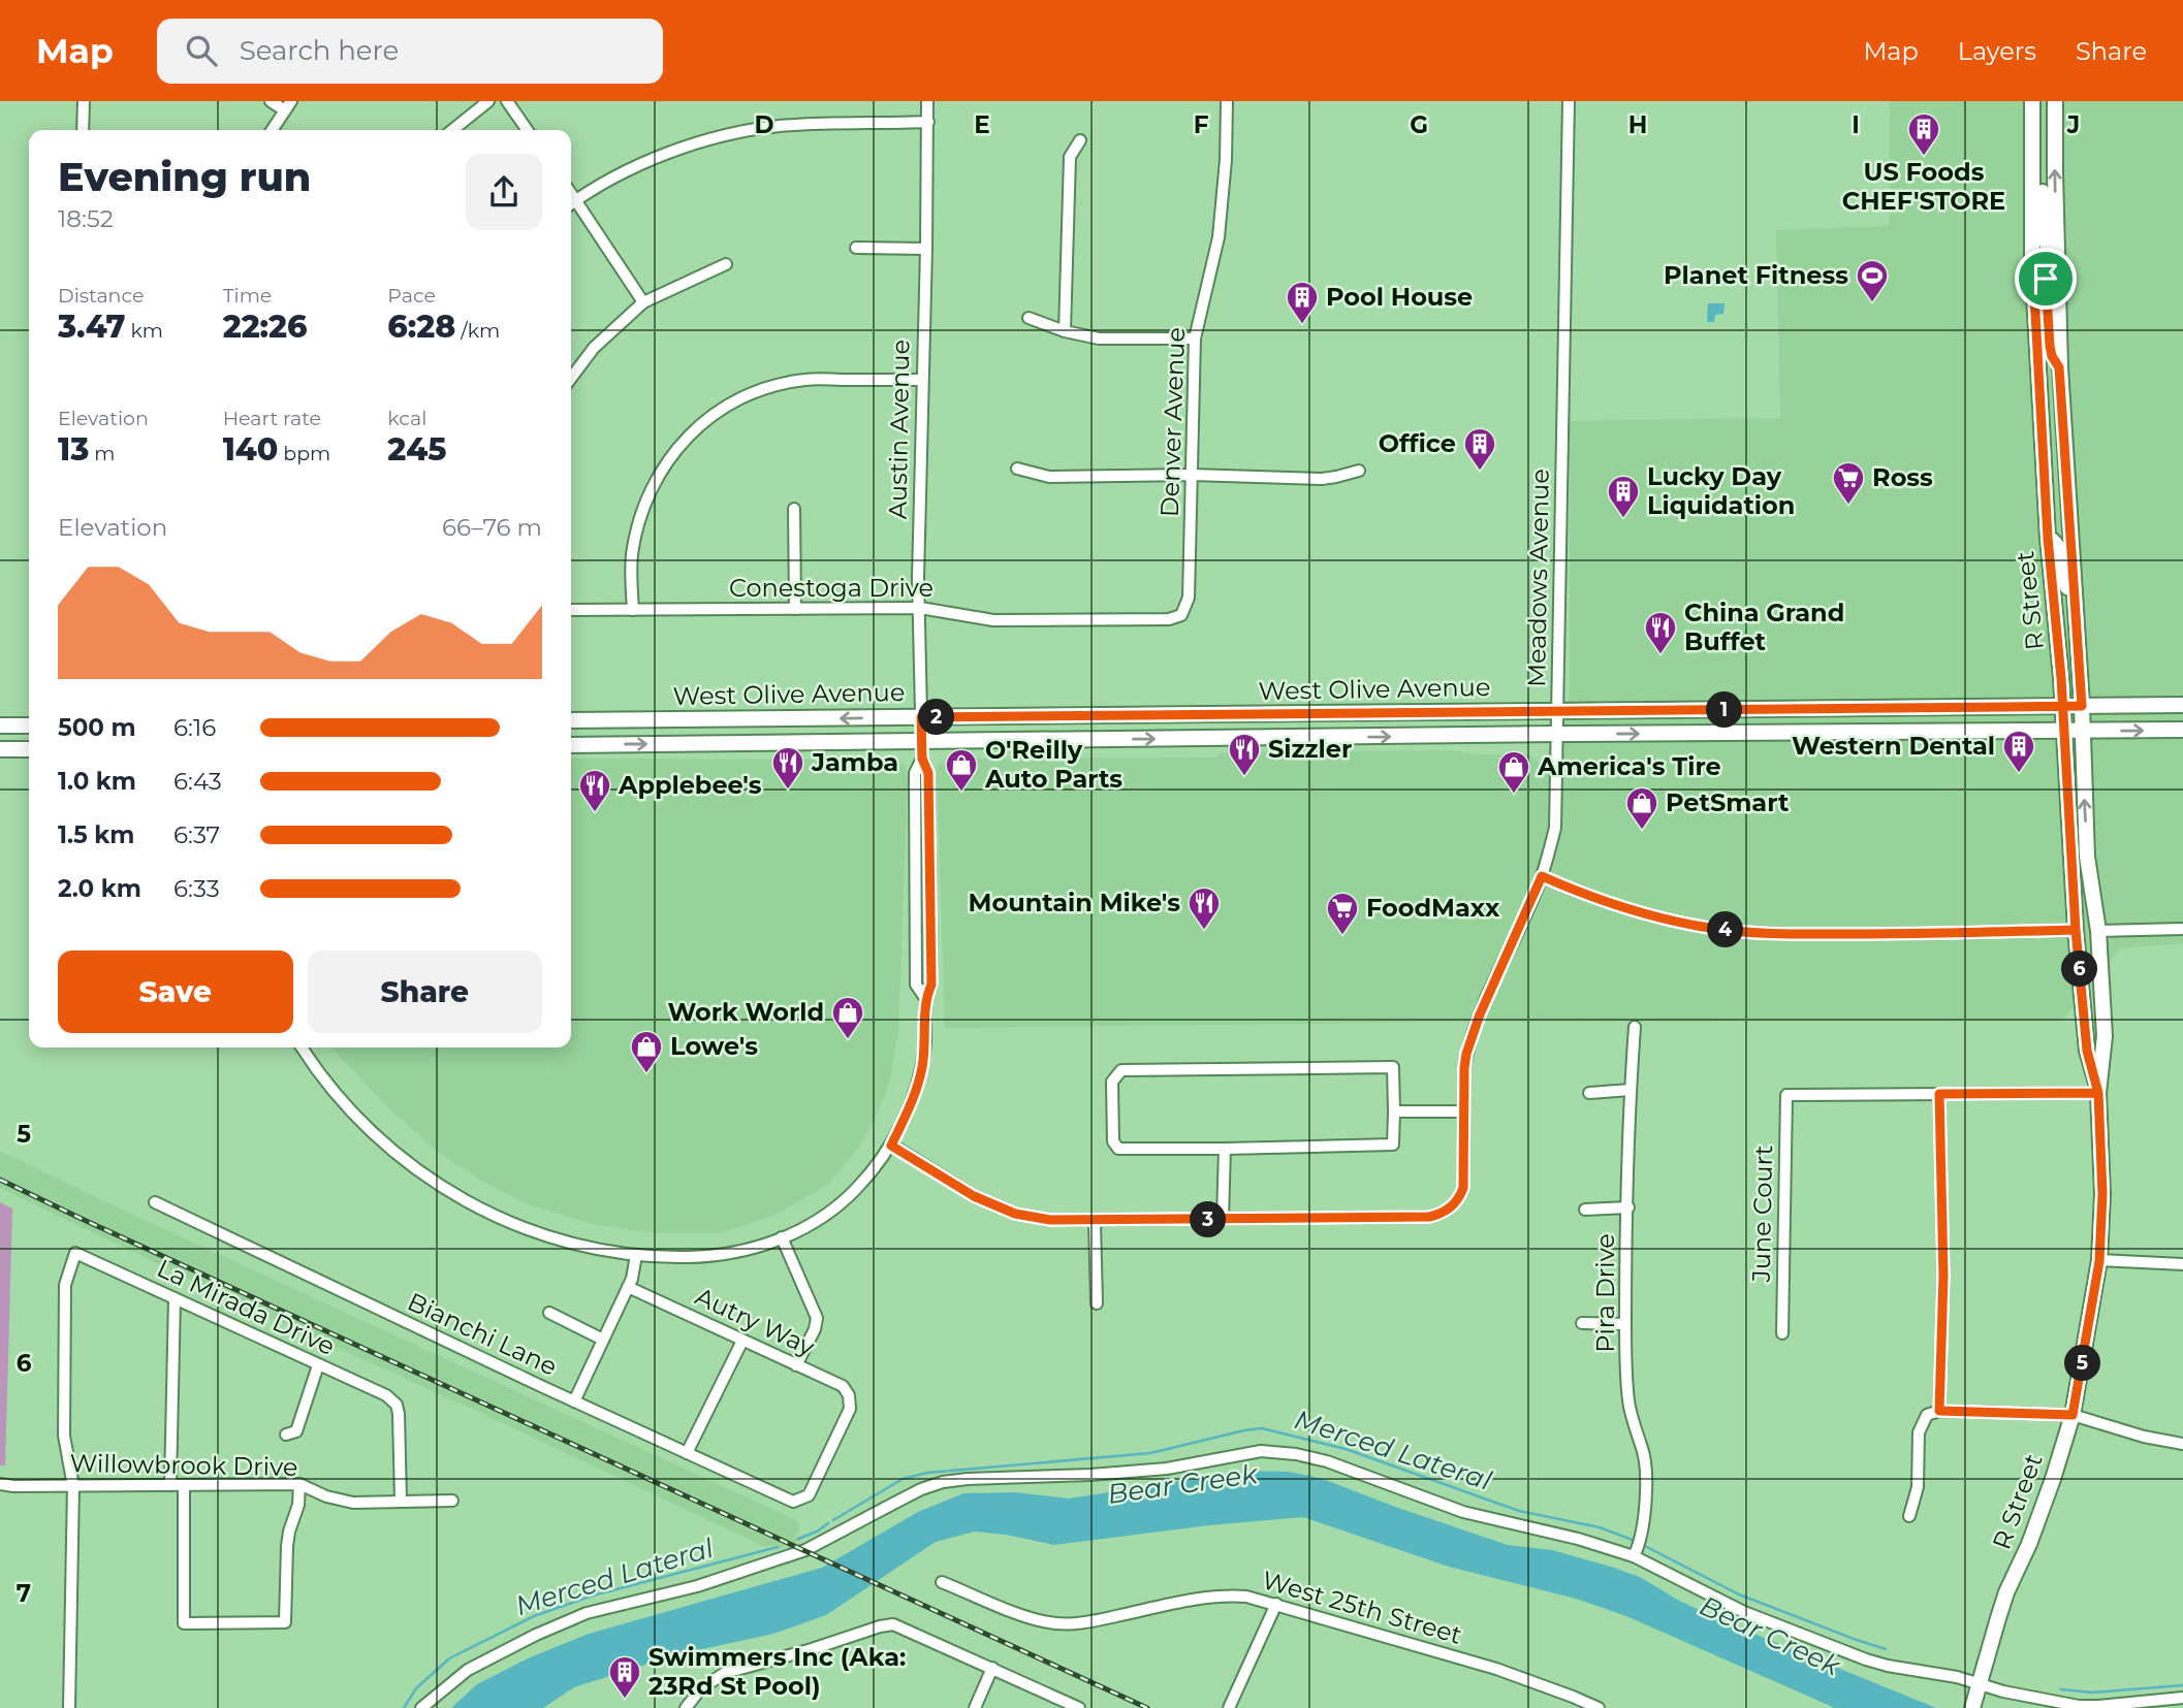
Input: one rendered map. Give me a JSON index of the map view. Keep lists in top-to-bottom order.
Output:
{
  "streets": {
    "main road": ["R Street", "West Olive Avenue"],
    "street": [
      "Denver Avenue",
      "Austin Avenue",
      "Meadows Avenue",
      "Conestoga Drive",
      "June Court",
      "Pira Drive",
      "La Mirada Drive",
      "Autry Way",
      "Bianchi Lane",
      "Willowbrook Drive",
      "West 25th Street"
    ]
  },
  "crossings": [
    ["Denver Avenue", "Conestoga Drive"],
    ["Austin Avenue", "Conestoga Drive"],
    ["Austin Avenue", "West Olive Avenue"],
    ["Meadows Avenue", "West Olive Avenue"],
    ["R Street", "West Olive Avenue"],
    ["La Mirada Drive", "Willowbrook Drive"],
    ["Autry Way", "Bianchi Lane"]
  ],
  "water": ["Merced Lateral", "Bear Creek"],
  "places": {
    "building": [
      "US Foods CHEF'STORE",
      "Pool House",
      "Office",
      "Lucky Day Liquidation",
      "Western Dental",
      "Swimmers Inc (Aka: 23Rd St Pool)"
    ],
    "sports": ["Planet Fitness"],
    "supermarket": ["Ross", "FoodMaxx"],
    "restaurant": [
      "China Grand Buffet",
      "Sizzler",
      "Jamba",
      "Applebee's",
      "Mountain Mike's"
    ],
    "shop": [
      "O'Reilly Auto Parts",
      "America's Tire",
      "PetSmart",
      "Work World",
      "Lowe's"
    ]
  },
  "page": {
    "header": "Map",
    "search": "Search here",
    "nav": ["Map", "Layers", "Share"],
    "heading": ["Evening run", "18:52"],
    "stats": [
      ["Distance", "3.47 km"],
      ["Time", "22:26"],
      ["Pace", "6:28 /km"],
      ["Elevation", "13 m"],
      ["Heart rate", "140 bpm"],
      ["kcal", "245"]
    ],
    "chart": ["Elevation", "66–76 m"],
    "pins": [
      "1",
      "2",
      "4",
      "6",
      "3",
      "5"
    ],
    "list": [
      {
        "name": "500 m",
        "note": "6:16"
      },
      {
        "name": "1.0 km",
        "note": "6:43"
      },
      {
        "name": "1.5 km",
        "note": "6:37"
      },
      {
        "name": "2.0 km",
        "note": "6:33"
      }
    ],
    "buttons": ["Save", "Share"]
  },
  "grid": {
    "columns": [
      "D",
      "E",
      "F",
      "G",
      "H",
      "I",
      "J"
    ],
    "rows": ["5", "6", "7"]
  }
}
